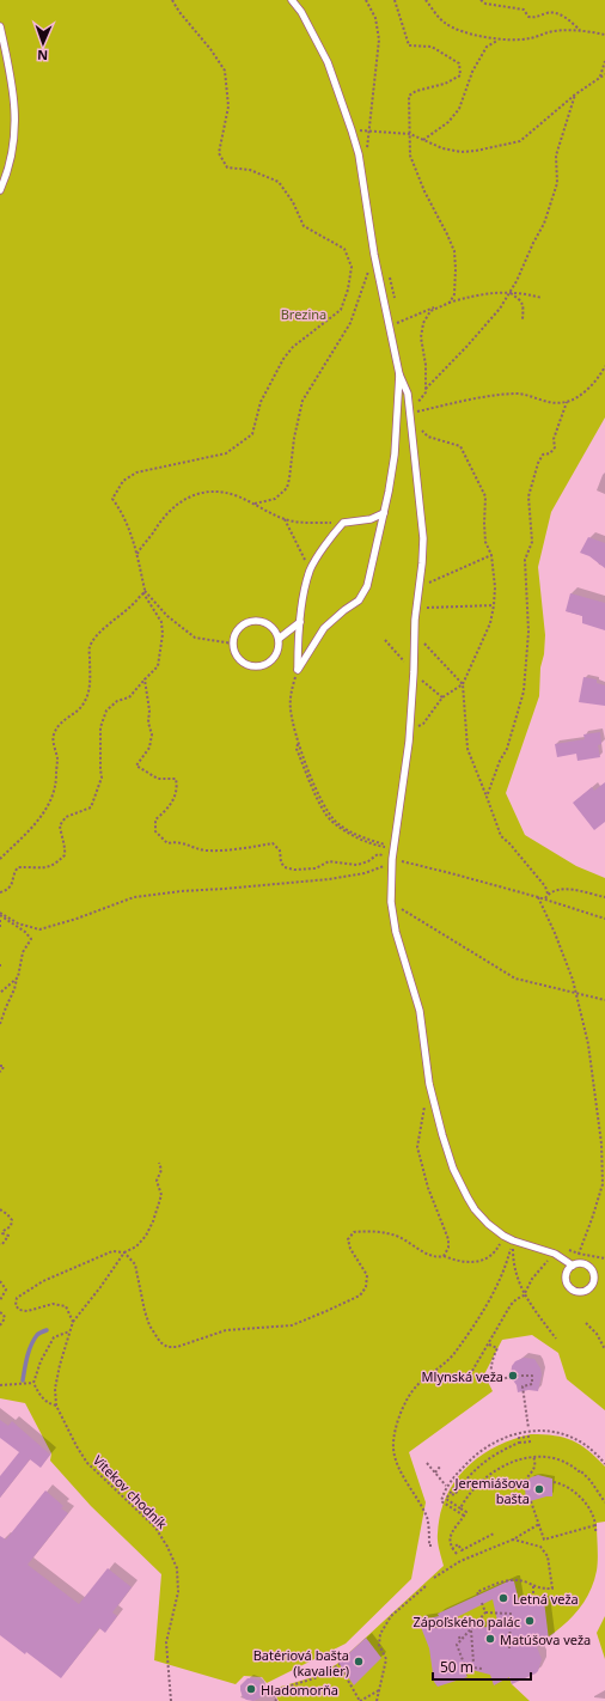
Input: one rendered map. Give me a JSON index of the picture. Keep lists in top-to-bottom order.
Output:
{
  "streets": {
    "path": ["Vitekov chodník"]
  },
  "parks": ["Brezina"],
  "places": [
    "Mlynská veža",
    "Jeremiášova bašta",
    "Letná veža",
    "Zápoľského palác",
    "Matúšova veža",
    "Batériová bašta (kavalier)",
    "Hladomorňa"
  ],
  "scale_bar": "50 m",
  "north": "bottom"
}
